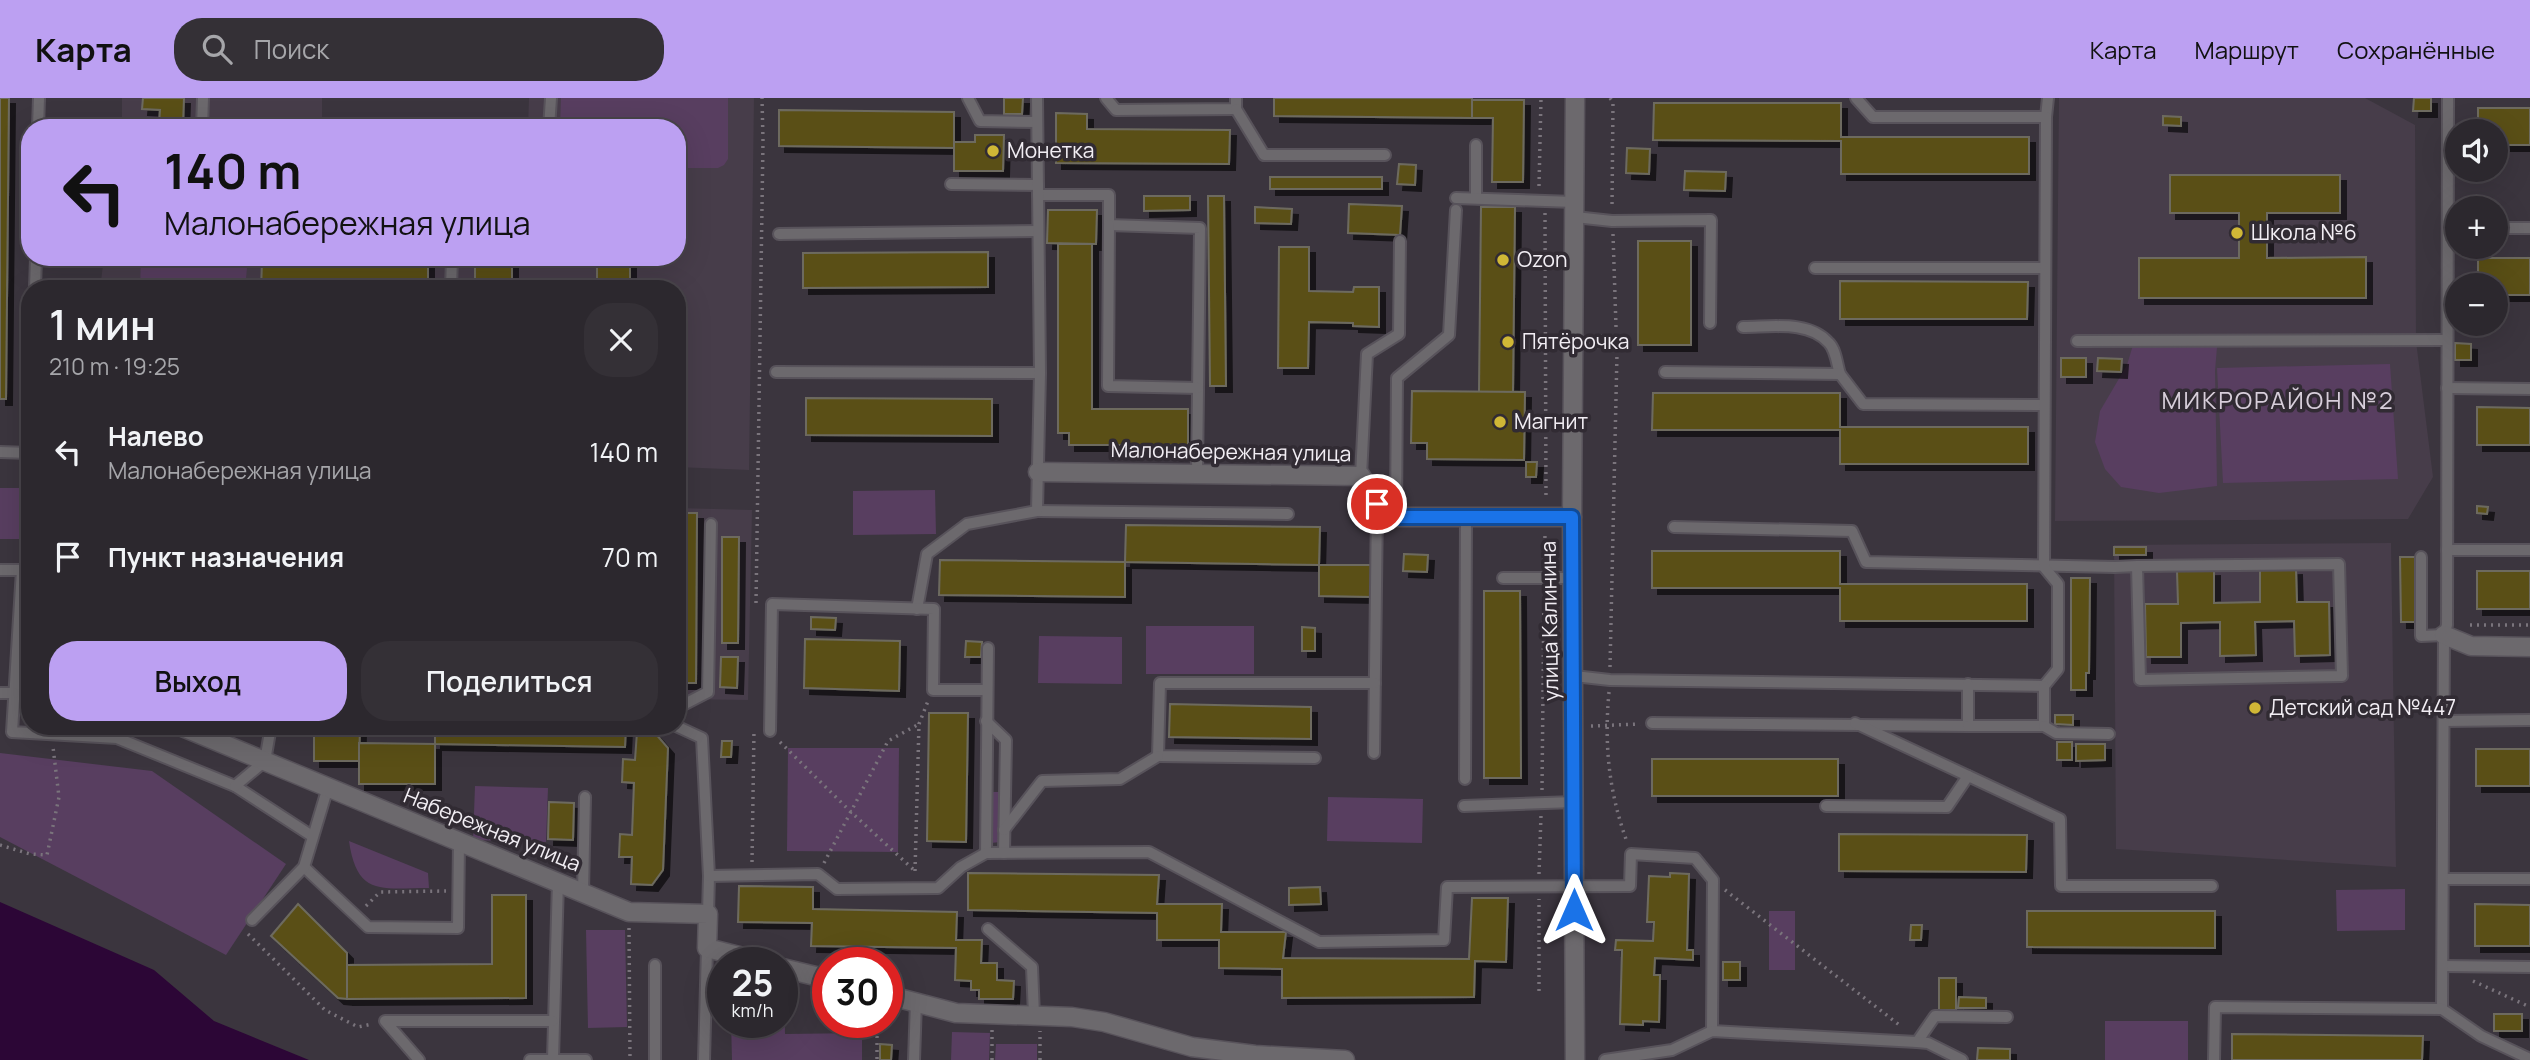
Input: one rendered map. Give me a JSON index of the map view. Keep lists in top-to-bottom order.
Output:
{
  "streets": {
    "street": ["Малонабережная улица", "улица Калинина", "Набережная улица"]
  },
  "districts": ["МИКРОРАЙОН №2"],
  "places": [
    "Монетка",
    "Школа №6",
    "Ozon",
    "Пятёрочка",
    "Магнит",
    "Детский сад №447"
  ],
  "page": {
    "header": "Карта",
    "search": "Поиск",
    "nav": ["Карта", "Маршрут", "Сохранённые"],
    "map_buttons": ["+", "−"],
    "turn": ["140 m", "Малонабережная улица"],
    "heading": ["1 мин", "210 m · 19:25"],
    "list": [
      {
        "name": "Налево",
        "note": "Малонабережная улица",
        "value": "140 m"
      },
      {
        "name": "Пункт назначения",
        "value": "70 m"
      }
    ],
    "buttons": ["Выход", "Поделиться"],
    "speed": "25 km/h",
    "limit": "30"
  }
}
